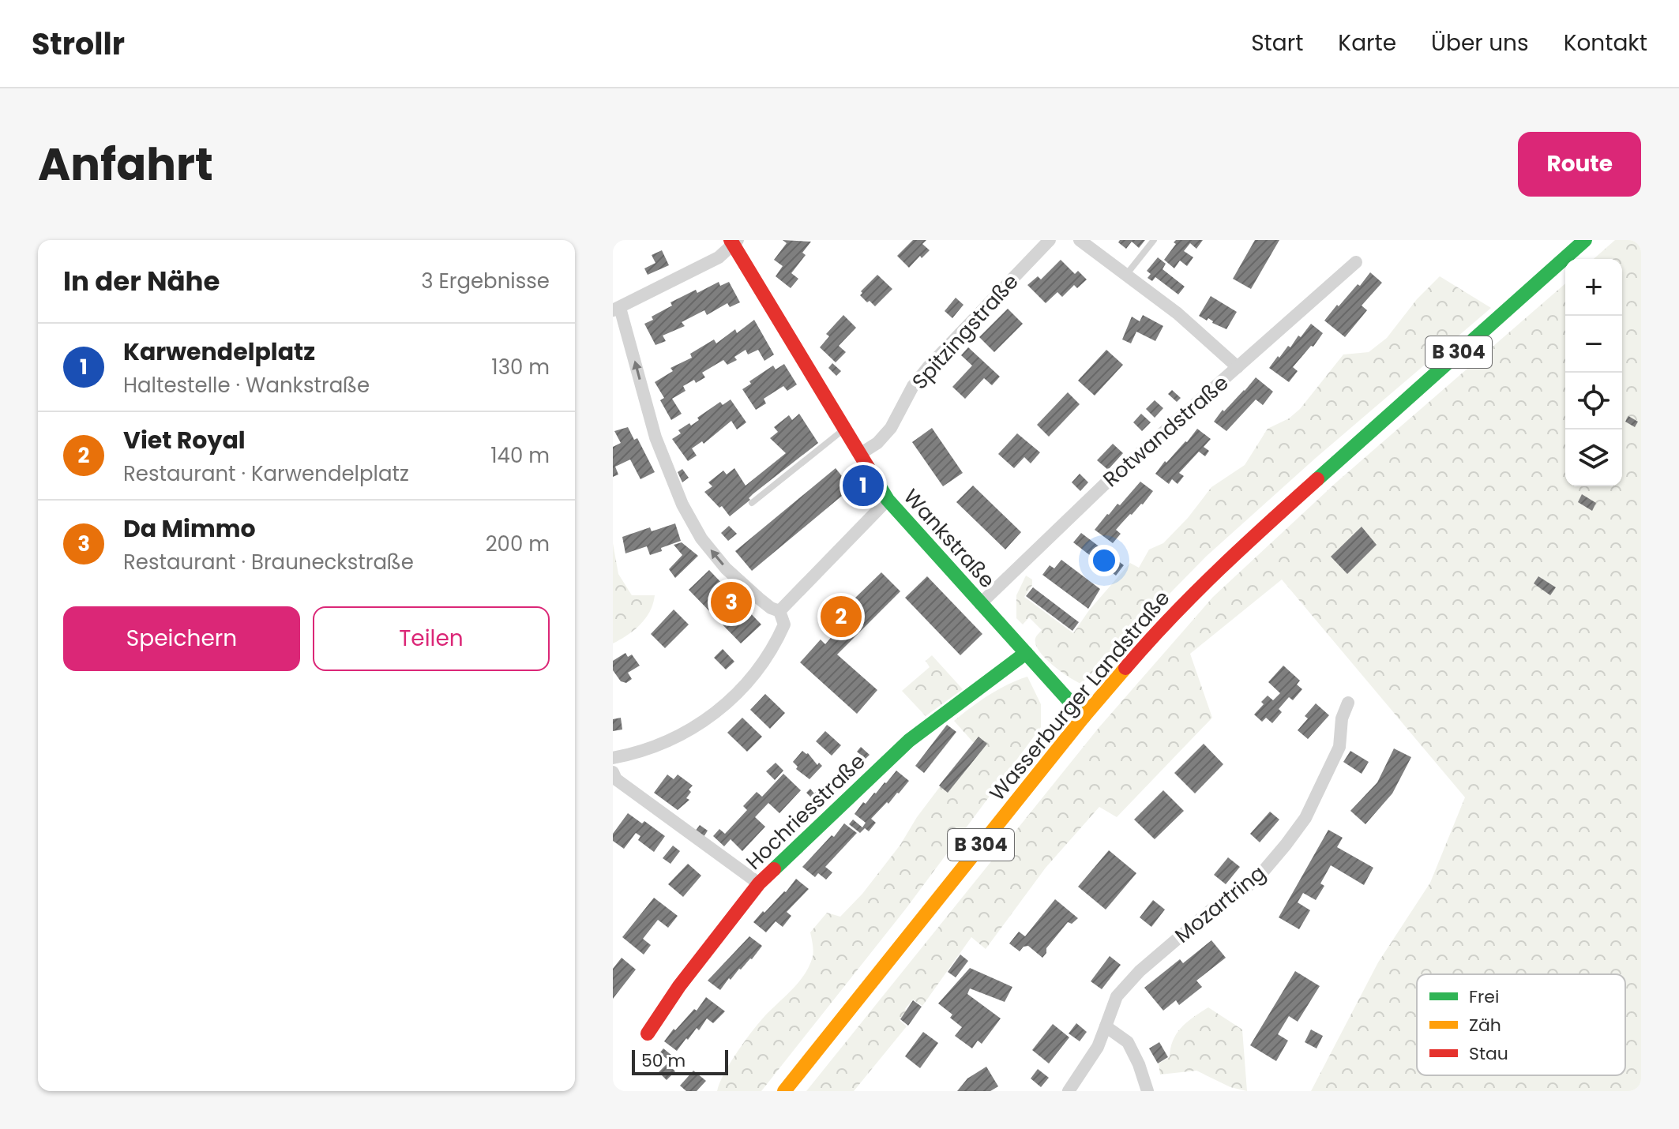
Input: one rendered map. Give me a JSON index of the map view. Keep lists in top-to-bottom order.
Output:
{
  "streets": {
    "main road": [
      "B 304",
      "Wankstraße",
      "Wasserburger Landstraße",
      "Hochriesstraße"
    ],
    "street": ["Spitzingstraße", "Rotwandstraße", "Mozartring"]
  },
  "crossings": [
    ["Spitzingstraße", "Wankstraße"],
    ["Rotwandstraße", "Wankstraße"],
    ["Wankstraße", "Wasserburger Landstraße"],
    ["Wankstraße", "Hochriesstraße"]
  ],
  "legend": ["Frei", "Zäh", "Stau"],
  "scale_bar": "50 m",
  "page": {
    "header": "Strollr",
    "nav": [
      "Start",
      "Karte",
      "Über uns",
      "Kontakt"
    ],
    "title": "Anfahrt",
    "buttons": [
      "Route",
      ["Speichern", "Teilen"]
    ],
    "heading": ["In der Nähe", "3 Ergebnisse"],
    "map_buttons": ["+", "−"],
    "list": [
      {
        "mark": "1",
        "name": "Karwendelplatz",
        "note": "Haltestelle · Wankstraße",
        "value": "130 m"
      },
      {
        "mark": "2",
        "name": "Viet Royal",
        "note": "Restaurant · Karwendelplatz",
        "value": "140 m"
      },
      {
        "mark": "3",
        "name": "Da Mimmo",
        "note": "Restaurant · Brauneckstraße",
        "value": "200 m"
      }
    ],
    "pins": ["1", "3", "2"],
    "scale": "50 m"
  }
}
